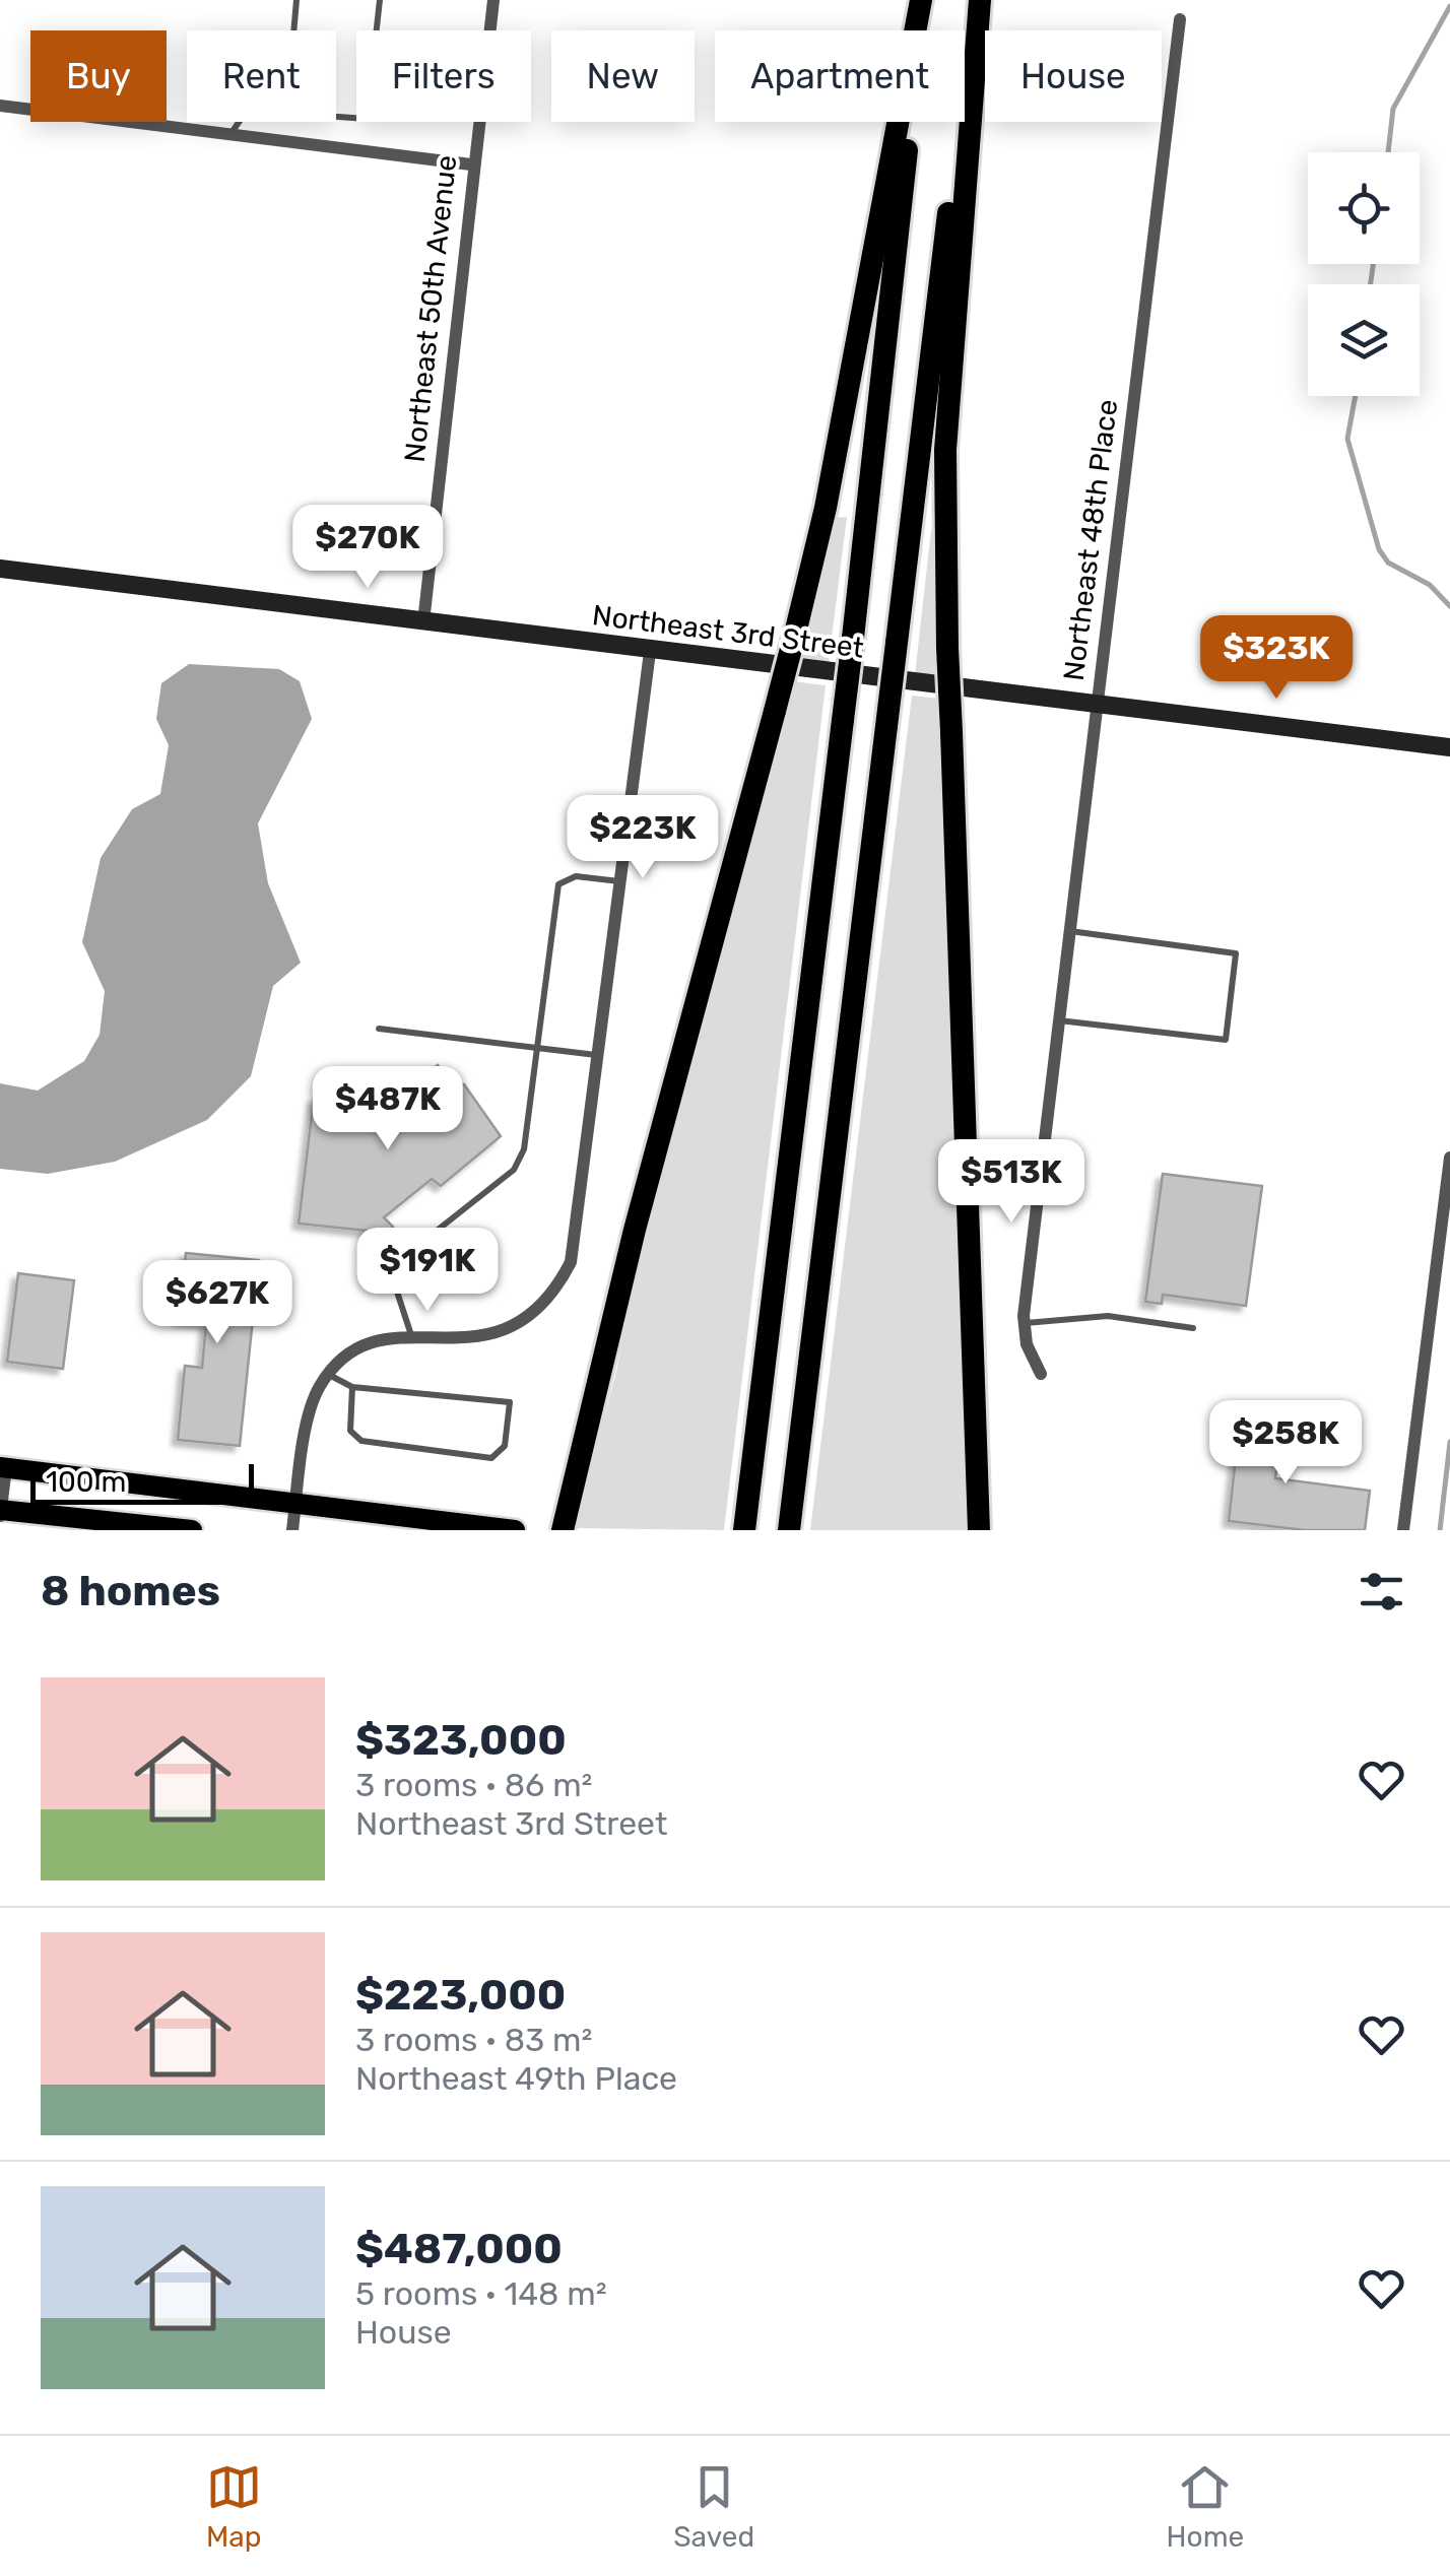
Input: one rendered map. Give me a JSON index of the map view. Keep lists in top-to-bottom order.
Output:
{
  "streets": {
    "street": ["Northeast 50th Avenue", "Northeast 48th Place", "Northeast 3rd Street"]
  },
  "crossings": [
    ["Northeast 50th Avenue", "Northeast 3rd Street"],
    ["Northeast 48th Place", "Northeast 3rd Street"]
  ],
  "scale_bar": "100 m",
  "page": {
    "chip": [
      "Buy",
      "Rent",
      "Filters",
      "New",
      "Apartment",
      "House"
    ],
    "price": [
      "$270K",
      "$323K",
      "$223K",
      "$487K",
      "$513K",
      "$191K",
      "$627K",
      "$258K"
    ],
    "scale": "100 m",
    "heading": "8 homes",
    "list": [
      {
        "name": "$323,000",
        "note": "3 rooms · 86 m² · Northeast 3rd Street"
      },
      {
        "name": "$223,000",
        "note": "3 rooms · 83 m² · Northeast 49th Place"
      },
      {
        "name": "$487,000",
        "note": "5 rooms · 148 m² · House"
      }
    ],
    "tabs": ["Map", "Saved", "Home"]
  }
}
